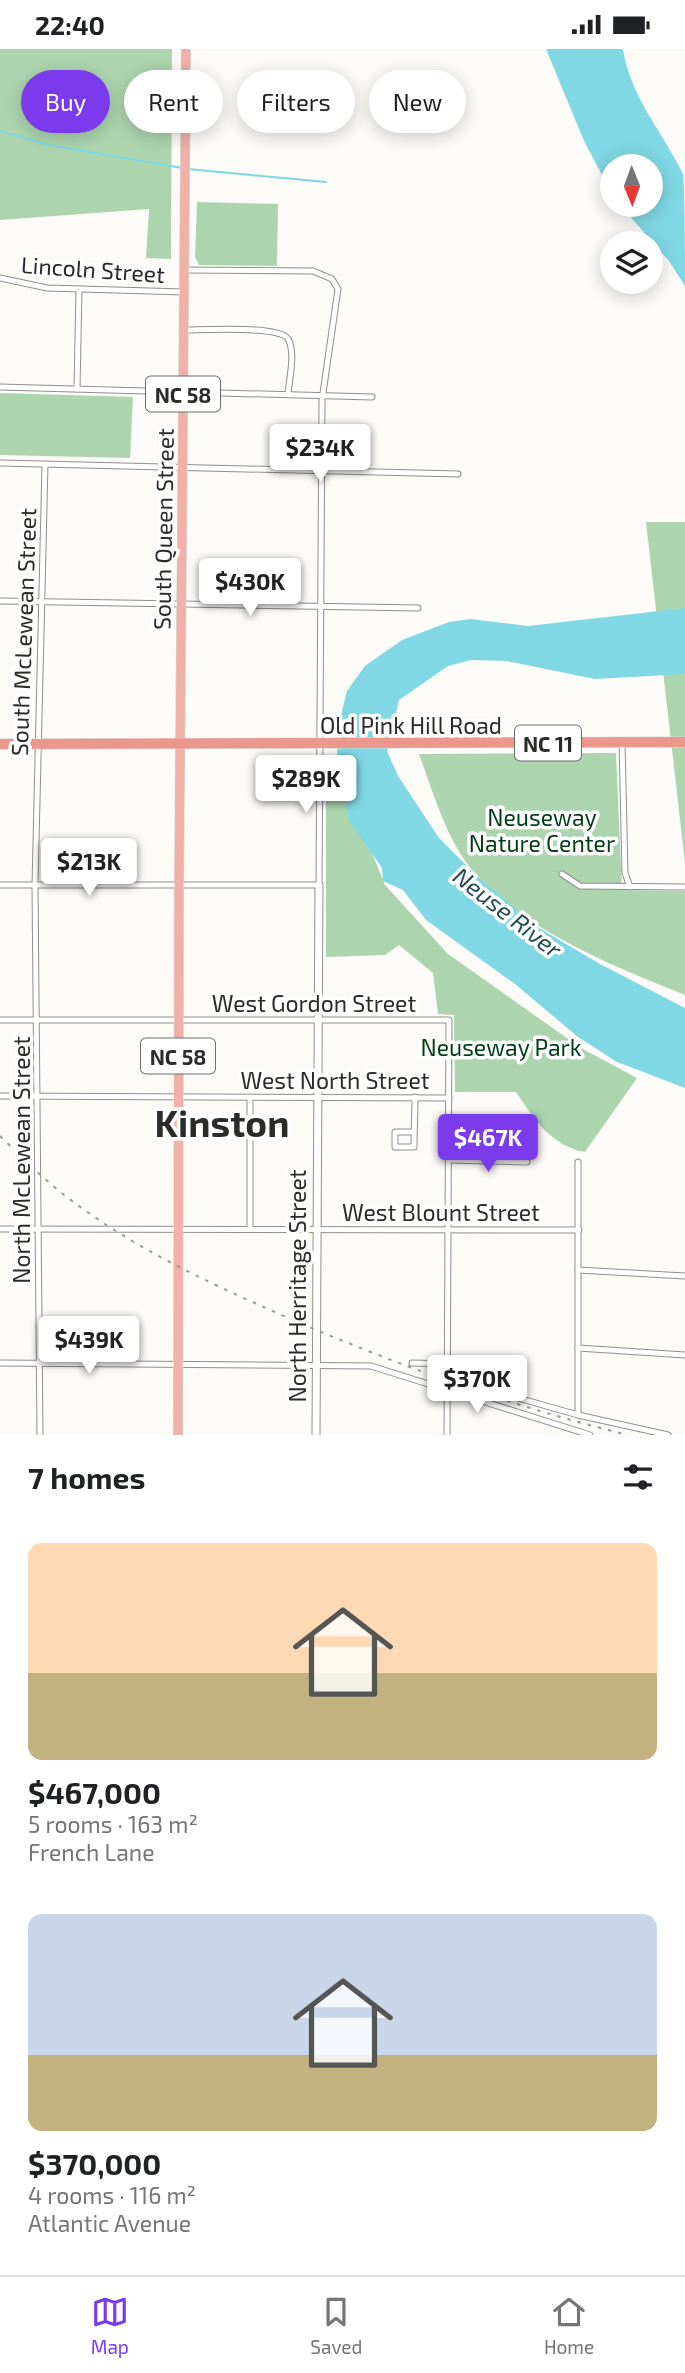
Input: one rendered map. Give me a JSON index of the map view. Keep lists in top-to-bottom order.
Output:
{
  "streets": {
    "highway": ["Old Pink Hill Road", "NC 11"],
    "main road": ["NC 58", "South Queen Street"],
    "street": [
      "Lincoln Street",
      "South McLewean Street",
      "West Gordon Street",
      "West North Street",
      "North McLewean Street",
      "West Blount Street",
      "North Herritage Street"
    ]
  },
  "crossings": [
    ["Lincoln Street", "South Queen Street"],
    ["NC 58", "South Queen Street"],
    ["NC 58", "West Gordon Street"],
    ["NC 58", "West North Street"],
    ["NC 58", "West Blount Street"],
    ["South Queen Street", "Old Pink Hill Road"],
    ["South Queen Street", "NC 11"],
    ["South McLewean Street", "NC 11"],
    ["South McLewean Street", "North McLewean Street"],
    ["Old Pink Hill Road", "NC 11"],
    ["West Gordon Street", "West North Street"],
    ["West Gordon Street", "North McLewean Street"],
    ["West Gordon Street", "North Herritage Street"],
    ["West North Street", "North McLewean Street"],
    ["West North Street", "North Herritage Street"],
    ["North McLewean Street", "West Blount Street"],
    ["West Blount Street", "North Herritage Street"]
  ],
  "districts": ["Kinston"],
  "water": ["Neuse River"],
  "parks": ["Neuseway Nature Center", "Neuseway Park"],
  "north": "bottom",
  "page": {
    "status": "22:40",
    "chip": [
      "Buy",
      "Rent",
      "Filters",
      "New"
    ],
    "price": [
      "$234K",
      "$430K",
      "$289K",
      "$213K",
      "$467K",
      "$439K",
      "$370K"
    ],
    "heading": "7 homes",
    "list": [
      {
        "name": "$467,000",
        "note": "5 rooms · 163 m² · French Lane"
      },
      {
        "name": "$370,000",
        "note": "4 rooms · 116 m² · Atlantic Avenue"
      }
    ],
    "tabs": ["Map", "Saved", "Home"]
  }
}
